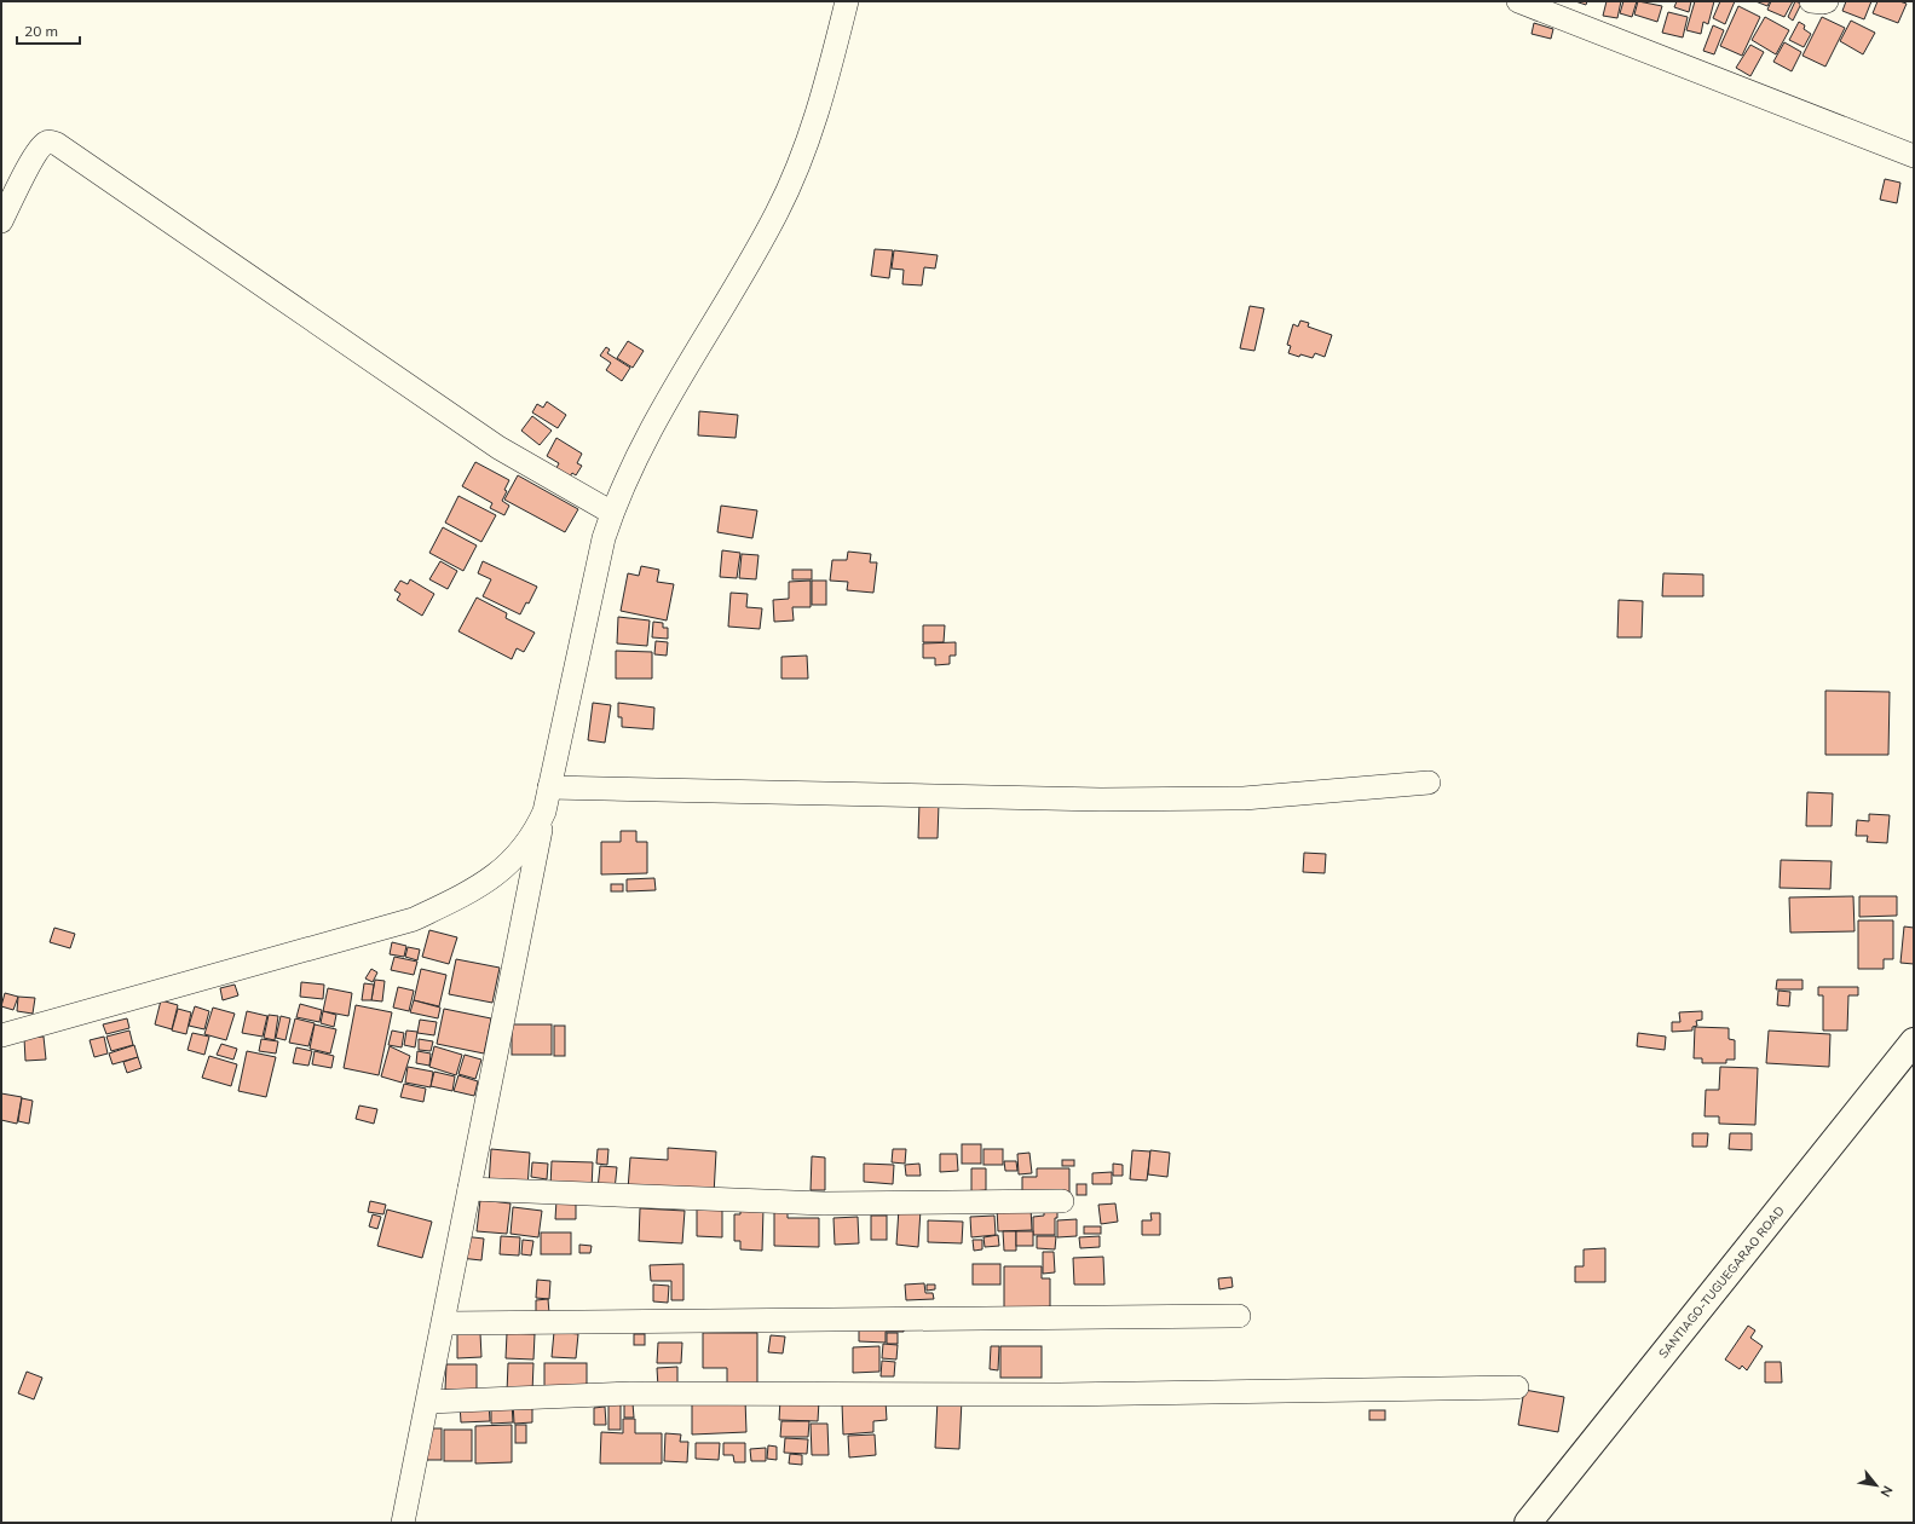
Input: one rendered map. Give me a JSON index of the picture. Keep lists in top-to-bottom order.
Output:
{
  "streets": {
    "highway": ["SANTIAGO-TUGUEGARAO ROAD"]
  },
  "scale_bar": "20 m",
  "north": "bottom right"
}
